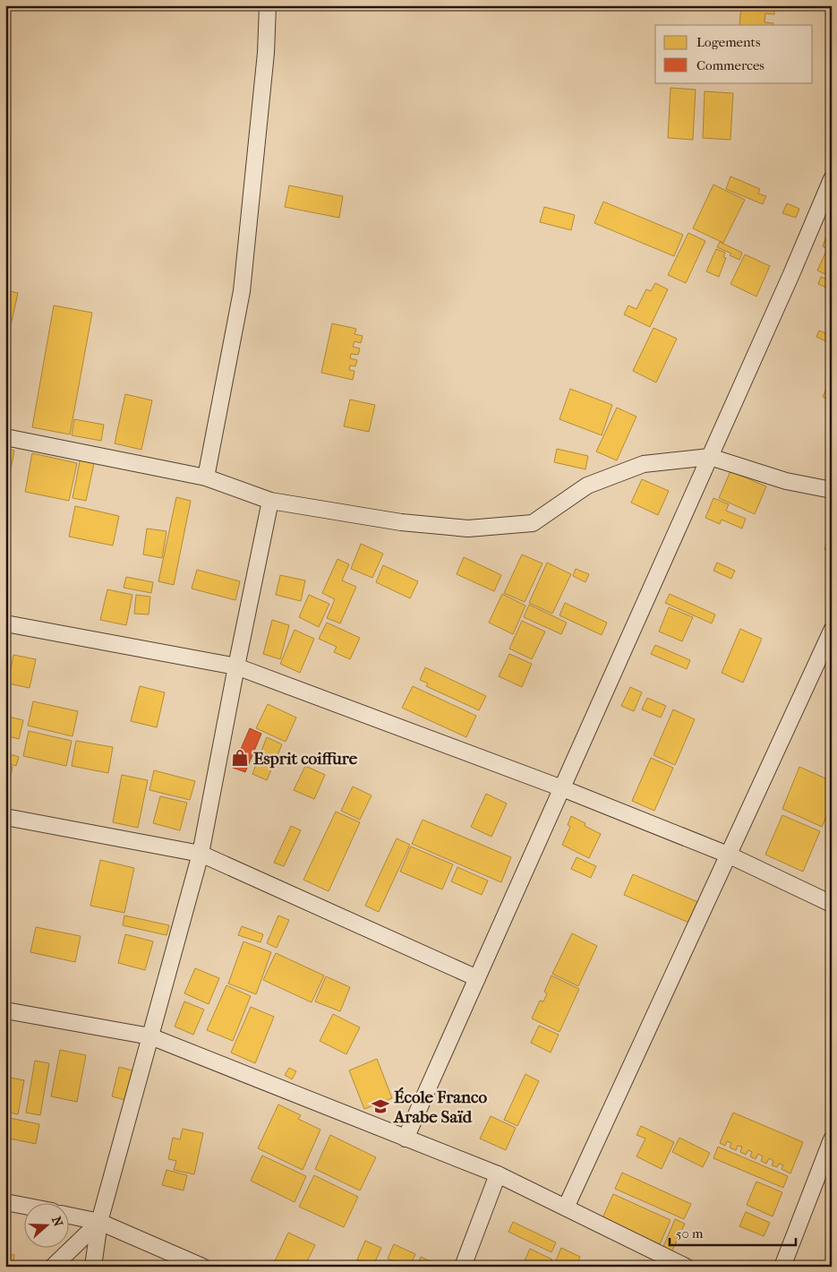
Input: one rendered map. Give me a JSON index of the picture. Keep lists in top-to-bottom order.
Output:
{
  "places": {
    "shop": ["Esprit coiffure"],
    "school or university": ["École Franco Arabe Saïd"]
  },
  "legend": ["Logements", "Commerces"],
  "scale_bar": "50 m",
  "north": "right"
}
